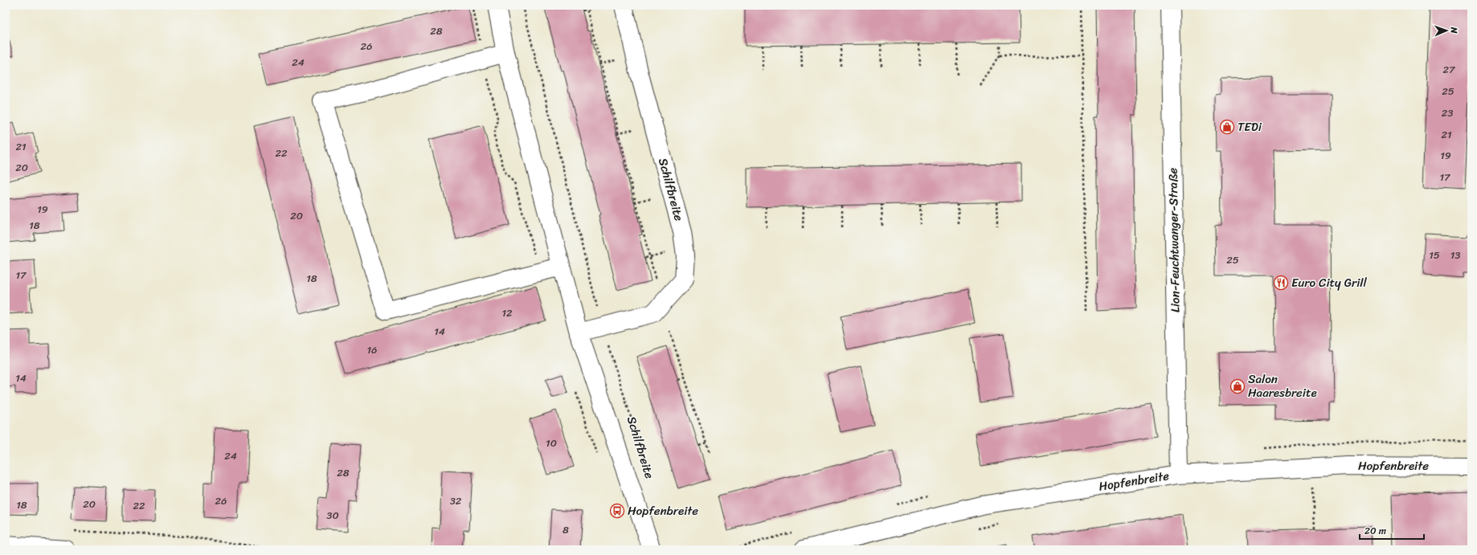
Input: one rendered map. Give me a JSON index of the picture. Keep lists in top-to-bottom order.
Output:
{
  "streets": {
    "street": ["Schilfbreite", "Lion-Feuchtwanger-Straße", "Hopfenbreite"]
  },
  "crossings": [
    ["Lion-Feuchtwanger-Straße", "Hopfenbreite"]
  ],
  "places": {
    "shop": ["TEDi", "Salon Haaresbreite"],
    "restaurant": ["Euro City Grill"],
    "bus stop": ["Hopfenbreite"]
  },
  "house_numbers": [
    "28",
    "26",
    "24",
    "27",
    "25",
    "23",
    "21",
    "21",
    "22",
    "19",
    "20",
    "17",
    "19",
    "20",
    "18",
    "15",
    "13",
    "25",
    "17",
    "18",
    "12",
    "14",
    "16",
    "14",
    "10",
    "24",
    "28",
    "26",
    "32",
    "20",
    "18",
    "22",
    "30",
    "8"
  ],
  "scale_bar": "20 m",
  "north": "right"
}
